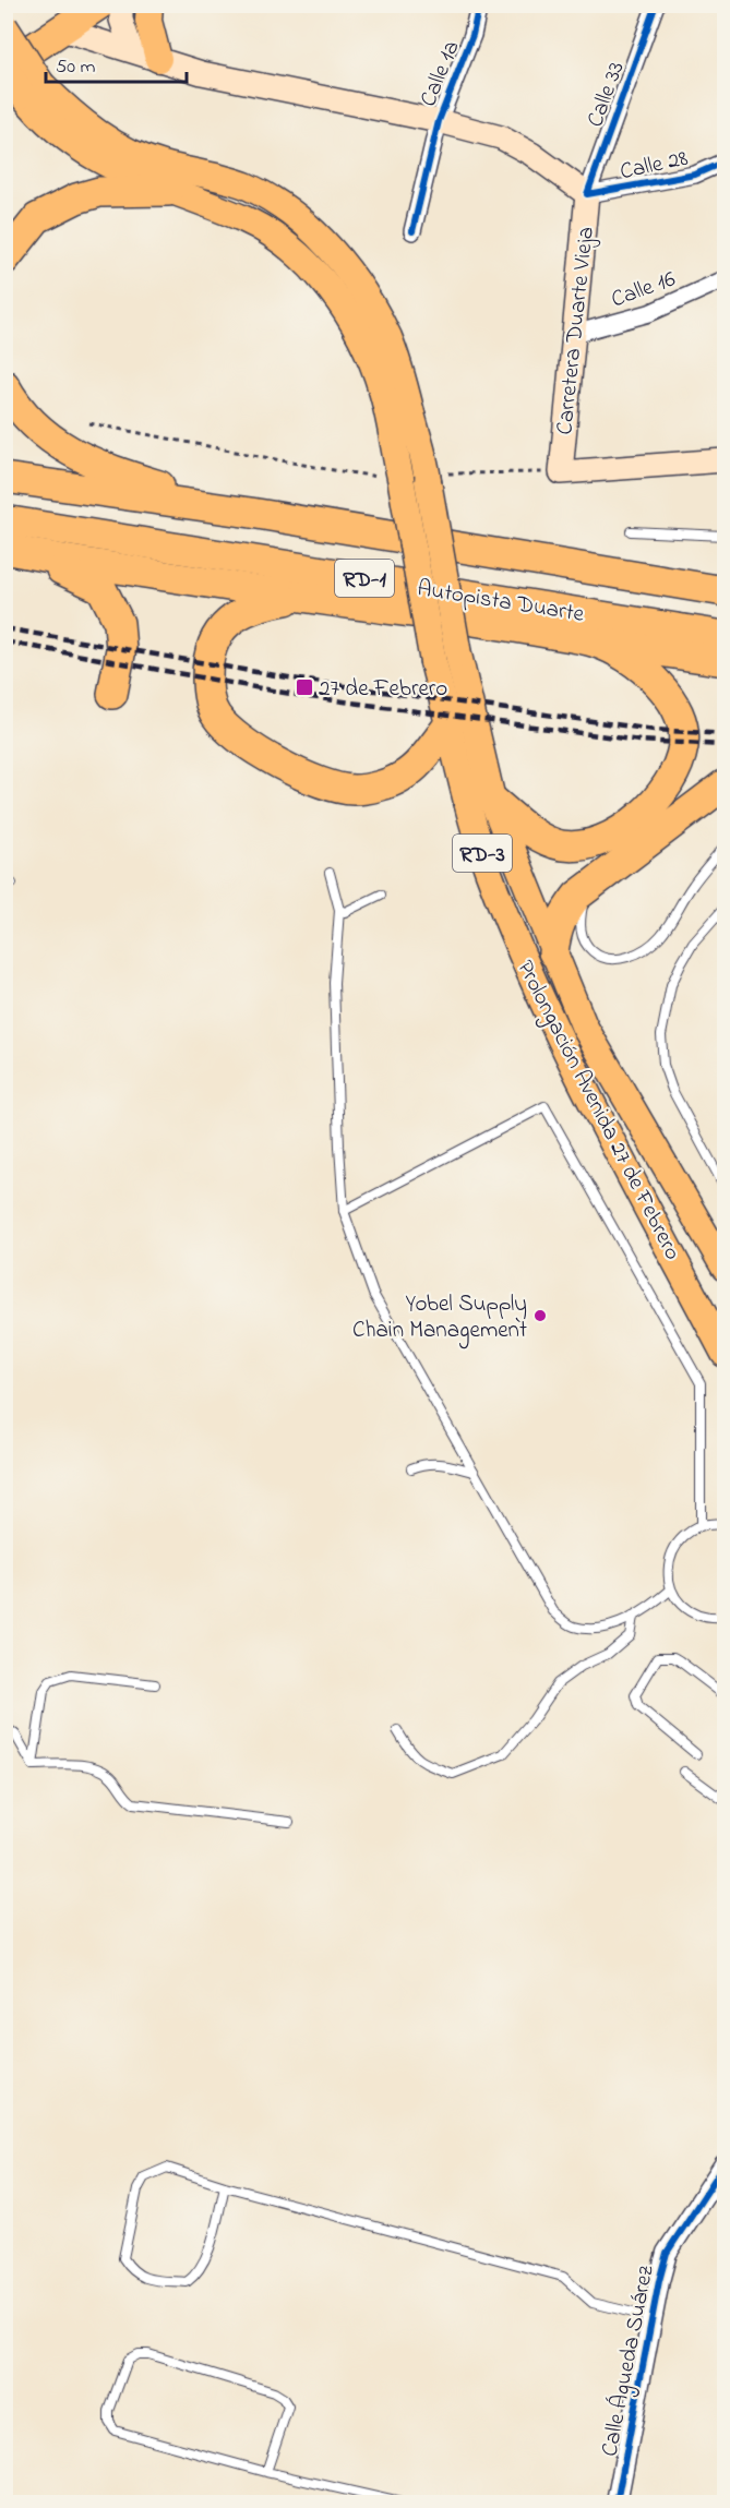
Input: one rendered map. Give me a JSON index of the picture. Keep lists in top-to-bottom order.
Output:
{
  "streets": {
    "highway": ["RD-1", "Autopista Duarte"],
    "main road": ["Carretera Duarte Vieja", "RD-3", "Prolongación Avenida 27 de Febrero"],
    "street": [
      "Calle 1a",
      "Calle 33",
      "Calle 28",
      "Calle 16",
      "Calle Águeda Suárez"
    ]
  },
  "crossings": [
    ["Calle 1a", "Carretera Duarte Vieja"],
    ["Calle 33", "Calle 28"],
    ["Calle 33", "Carretera Duarte Vieja"],
    ["Calle 28", "Carretera Duarte Vieja"],
    ["Calle 16", "Carretera Duarte Vieja"]
  ],
  "places": {
    "transit": ["27 de Febrero"],
    "other": ["Yobel Supply Chain Management"]
  },
  "scale_bar": "50 m"
}
